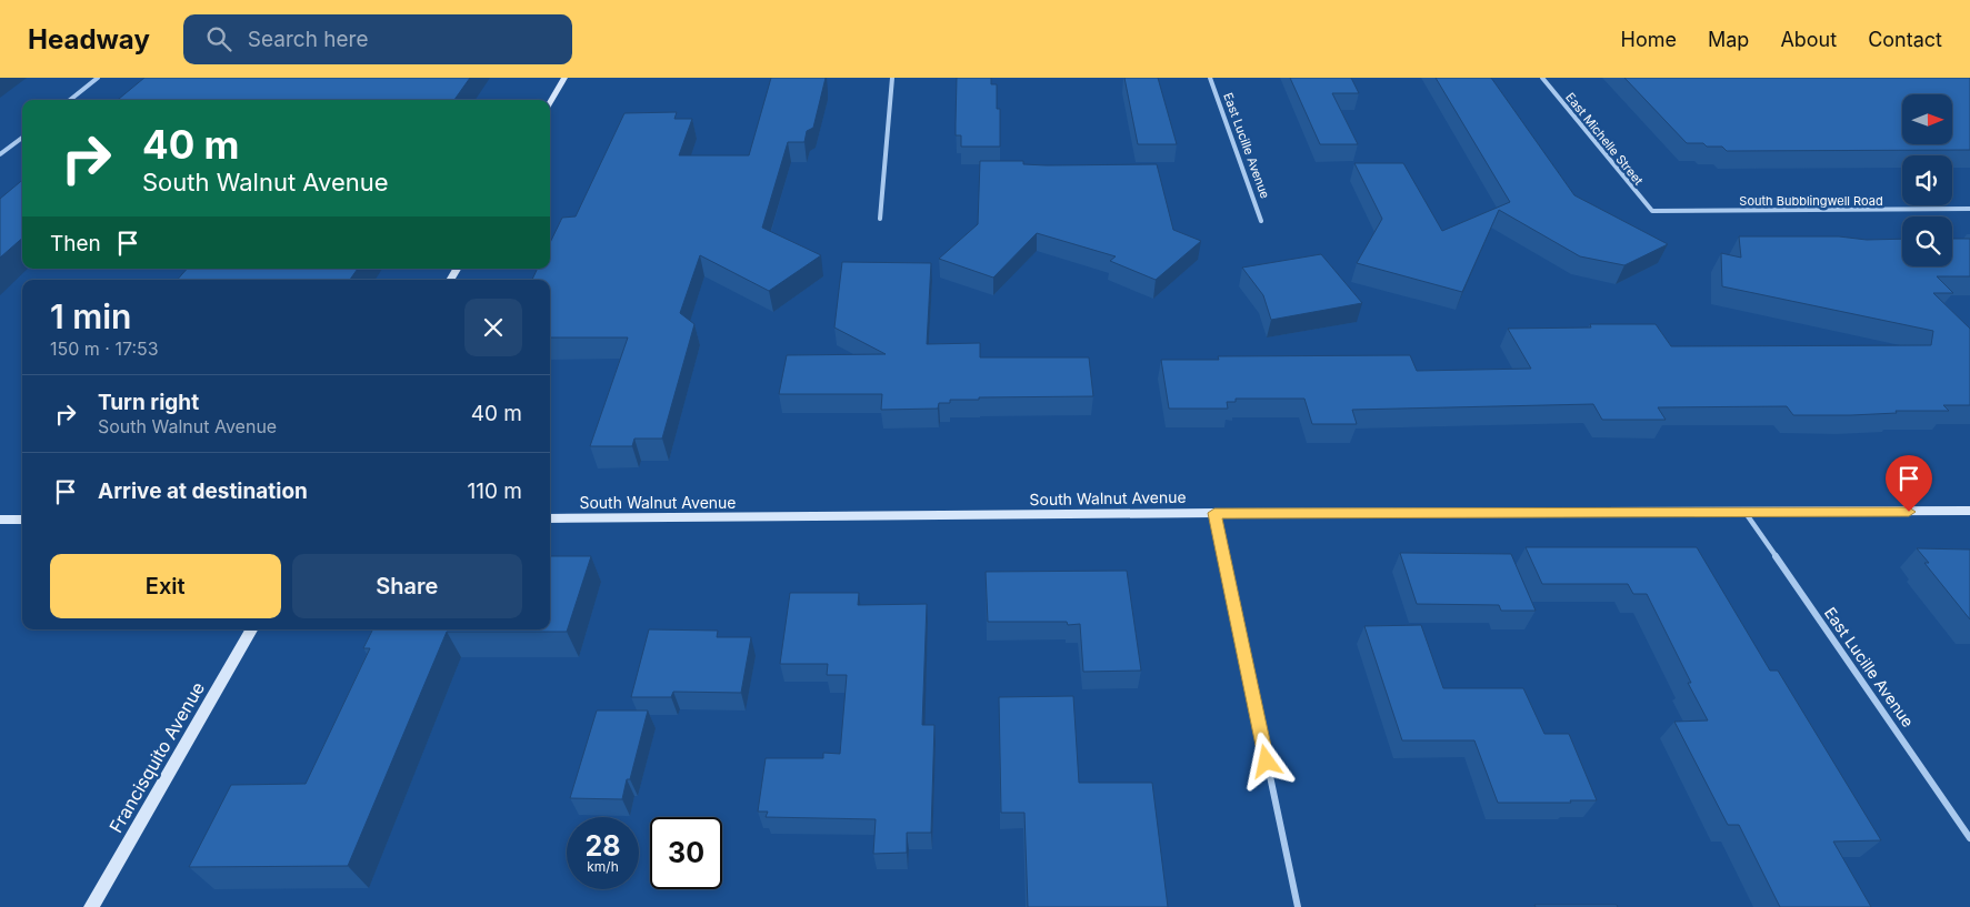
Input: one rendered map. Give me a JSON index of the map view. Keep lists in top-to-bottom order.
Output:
{
  "streets": {
    "street": [
      "East Michelle Street",
      "East Lucille Avenue",
      "South Bubblingwell Road",
      "South Walnut Avenue",
      "Francisquito Avenue"
    ]
  },
  "crossings": [
    ["East Michelle Street", "South Bubblingwell Road"],
    ["East Lucille Avenue", "South Walnut Avenue"]
  ],
  "north": "right",
  "page": {
    "header": "Headway",
    "search": "Search here",
    "nav": [
      "Home",
      "Map",
      "About",
      "Contact"
    ],
    "turn": ["40 m", "South Walnut Avenue"],
    "then": "Then",
    "heading": ["1 min", "150 m · 17:53"],
    "list": [
      {
        "name": "Turn right",
        "note": "South Walnut Avenue",
        "value": "40 m"
      },
      {
        "name": "Arrive at destination",
        "value": "110 m"
      }
    ],
    "buttons": ["Exit", "Share"],
    "speed": "28 km/h",
    "limit": "30"
  }
}
